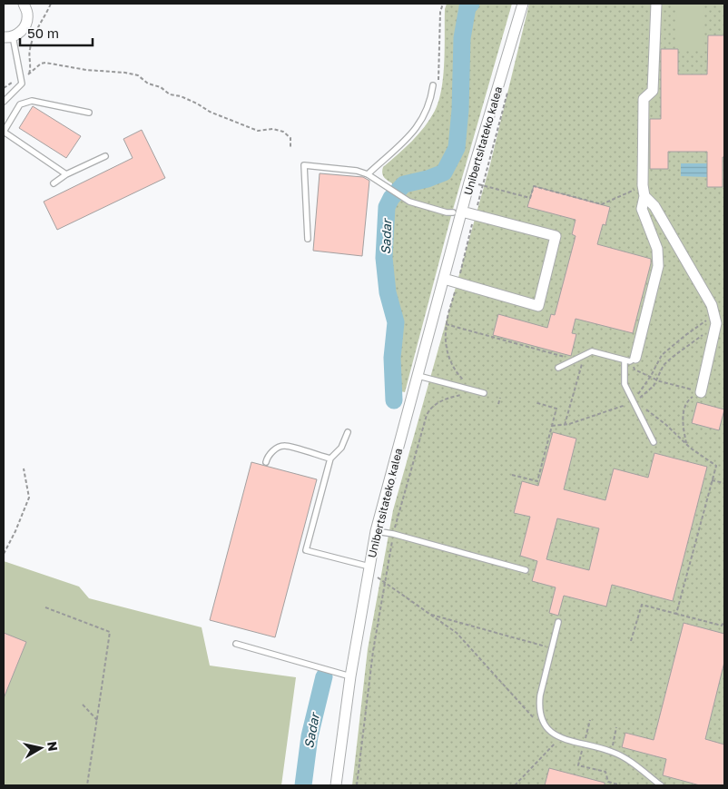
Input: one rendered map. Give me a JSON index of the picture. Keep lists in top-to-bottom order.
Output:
{
  "streets": {
    "street": ["Unibertsitateko kalea"]
  },
  "water": ["Sadar"],
  "scale_bar": "50 m",
  "north": "right"
}
